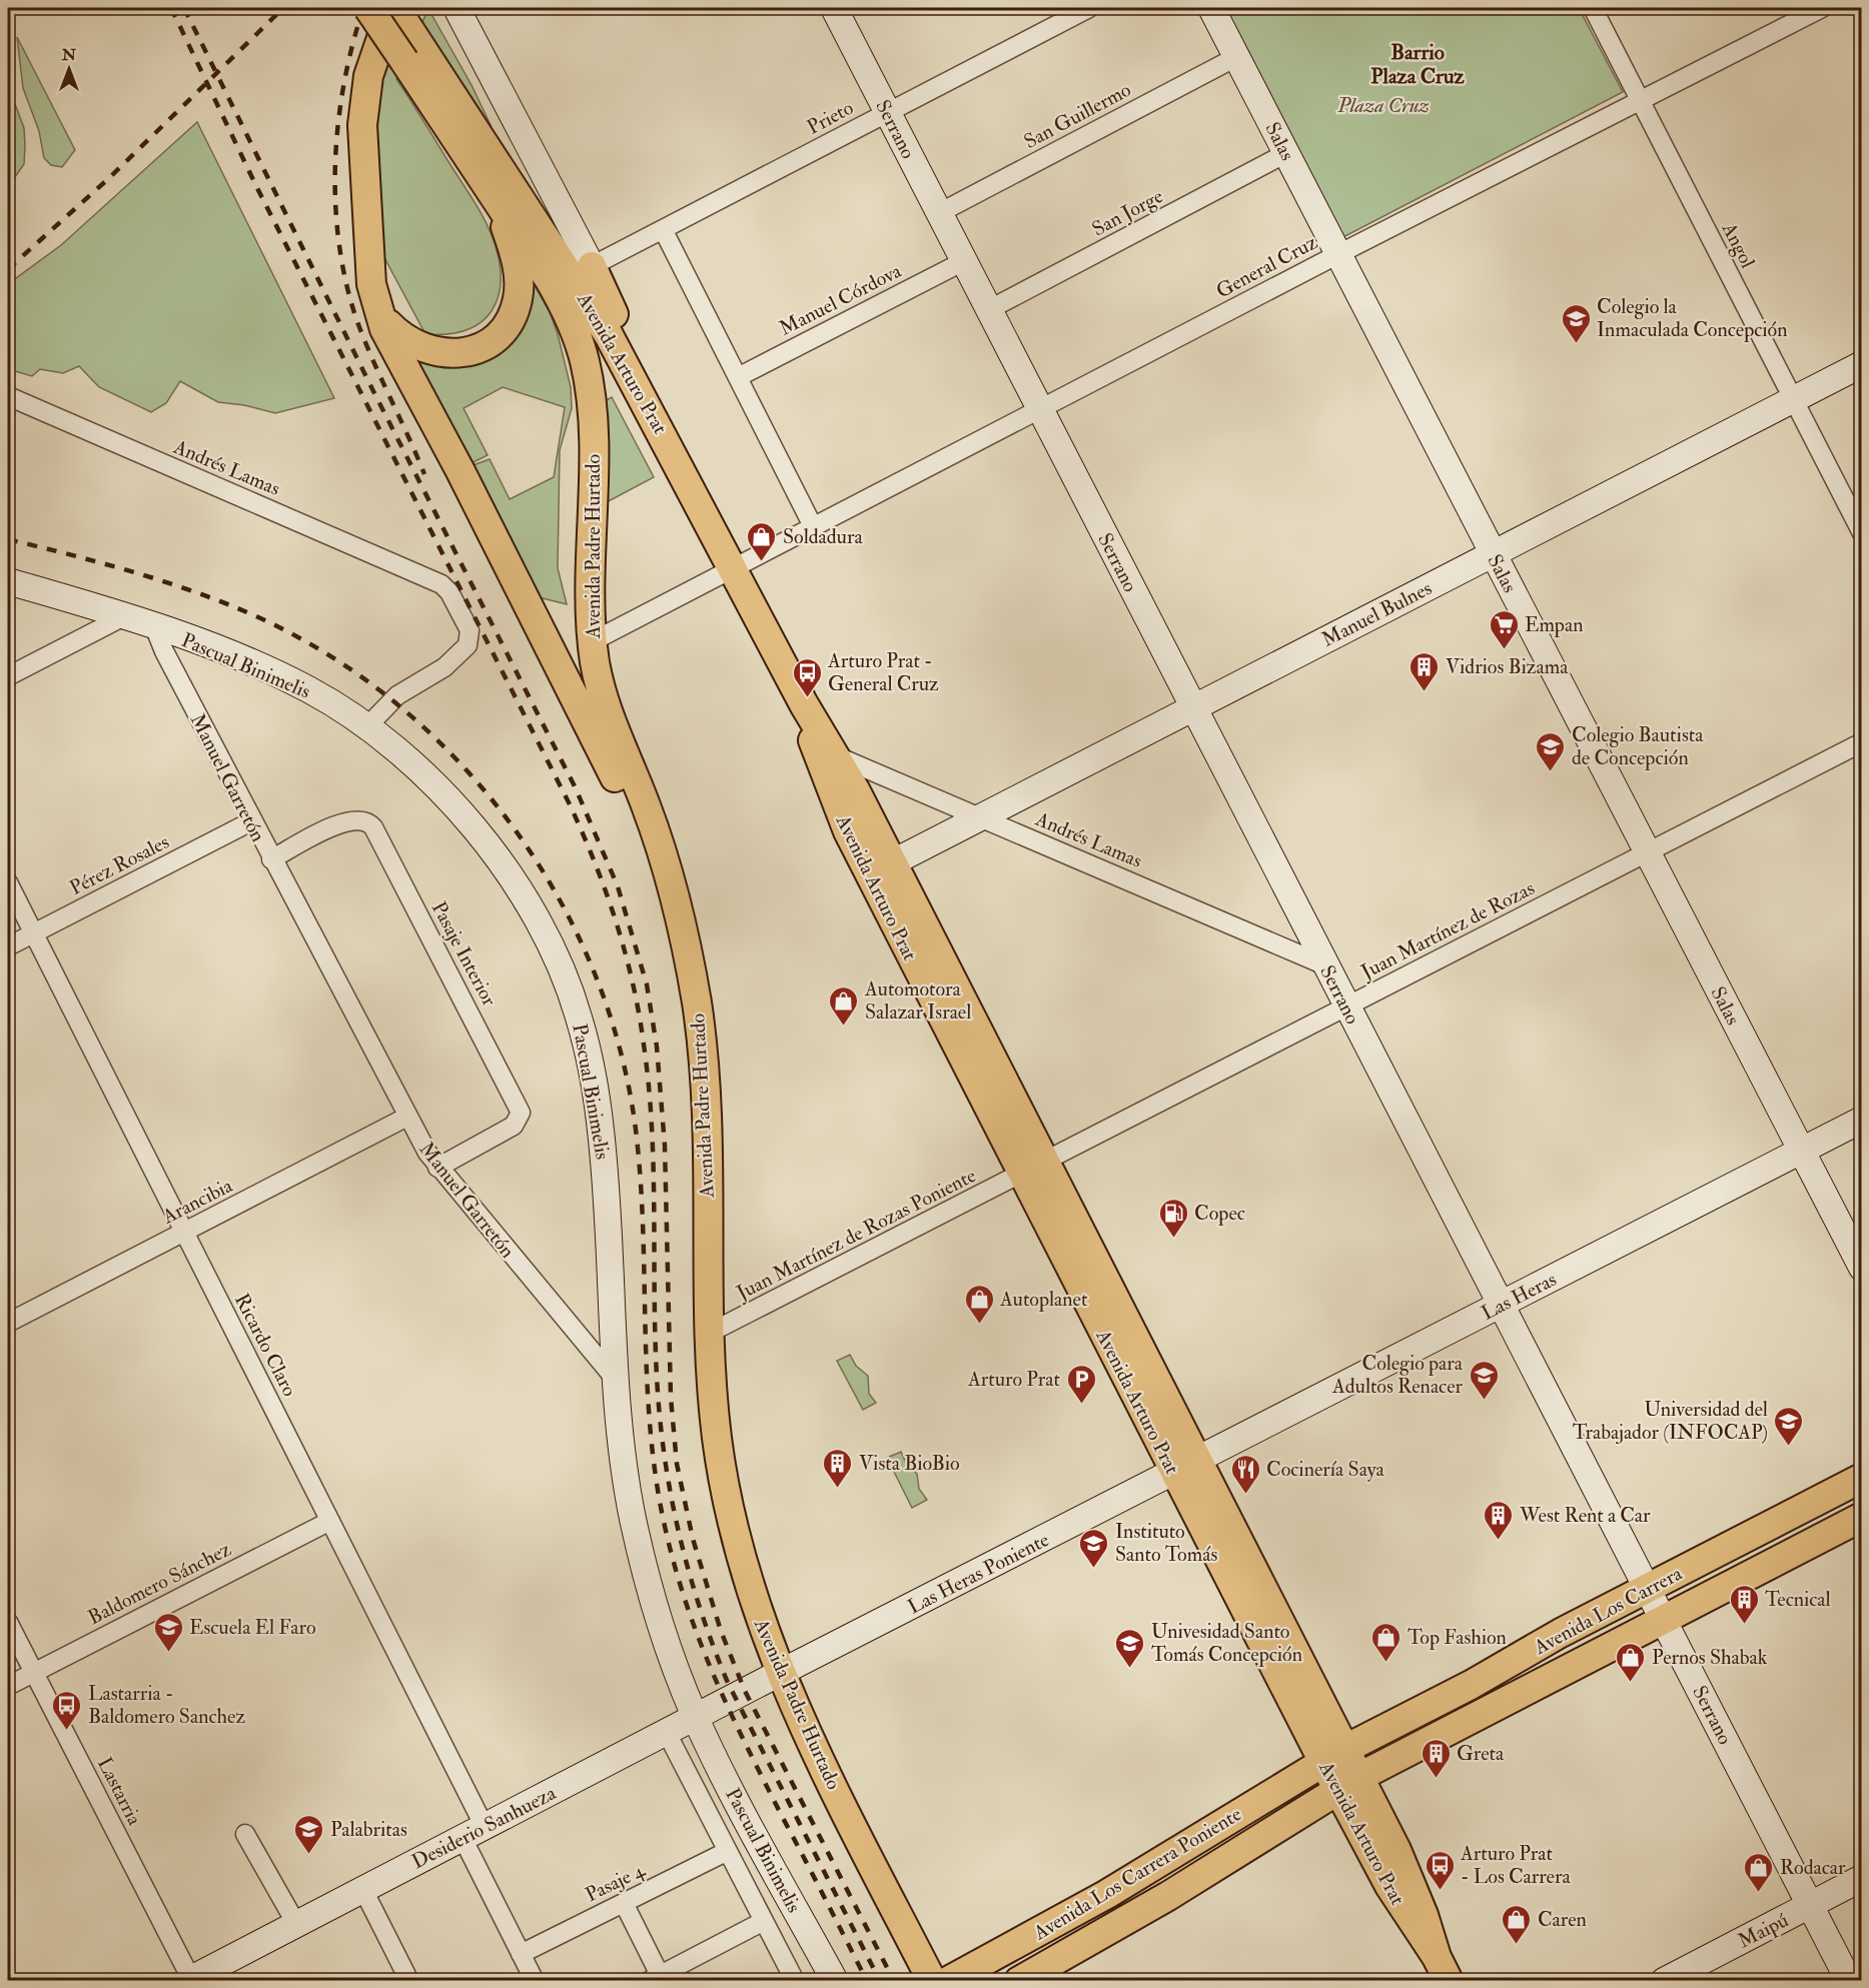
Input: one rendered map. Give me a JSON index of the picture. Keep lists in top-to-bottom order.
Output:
{
  "streets": {
    "main road": [
      "Avenida Arturo Prat",
      "Avenida Padre Hurtado",
      "Avenida Los Carrera",
      "Avenida Los Carrera Poniente"
    ],
    "street": [
      "San Guillermo",
      "Prieto",
      "Serrano",
      "Salas",
      "San Jorge",
      "Angol",
      "General Cruz",
      "Manuel Córdova",
      "Andrés Lamas",
      "Manuel Bulnes",
      "Pascual Binimelis",
      "Manuel Garretón",
      "Pérez Rosales",
      "Juan Martínez de Rozas",
      "Pasaje Interior",
      "Arancibia",
      "Juan Martínez de Rozas Poniente",
      "Las Heras",
      "Ricardo Claro",
      "Las Heras Poniente",
      "Baldomero Sánchez",
      "Lastarria",
      "Desiderio Sanhueza",
      "Pasaje 4",
      "Maipú"
    ]
  },
  "crossings": [
    ["San Guillermo", "Serrano"],
    ["San Guillermo", "Salas"],
    ["Prieto", "Serrano"],
    ["Prieto", "Avenida Arturo Prat"],
    ["Serrano", "San Jorge"],
    ["Serrano", "General Cruz"],
    ["Serrano", "Manuel Córdova"],
    ["Serrano", "Andrés Lamas"],
    ["Serrano", "Manuel Bulnes"],
    ["Serrano", "Juan Martínez de Rozas"],
    ["Serrano", "Las Heras"],
    ["Serrano", "Avenida Los Carrera"],
    ["Serrano", "Maipú"],
    ["Salas", "San Jorge"],
    ["Salas", "General Cruz"],
    ["Salas", "Manuel Bulnes"],
    ["Salas", "Juan Martínez de Rozas"],
    ["Salas", "Las Heras"],
    ["Angol", "General Cruz"],
    ["Angol", "Manuel Bulnes"],
    ["General Cruz", "Avenida Arturo Prat"],
    ["General Cruz", "Avenida Padre Hurtado"],
    ["Avenida Arturo Prat", "Andrés Lamas"],
    ["Avenida Arturo Prat", "Manuel Bulnes"],
    ["Avenida Arturo Prat", "Juan Martínez de Rozas"],
    ["Avenida Arturo Prat", "Juan Martínez de Rozas Poniente"],
    ["Avenida Arturo Prat", "Las Heras"],
    ["Avenida Arturo Prat", "Las Heras Poniente"],
    ["Avenida Arturo Prat", "Avenida Los Carrera"],
    ["Avenida Arturo Prat", "Avenida Los Carrera Poniente"],
    ["Andrés Lamas", "Manuel Bulnes"],
    ["Andrés Lamas", "Pascual Binimelis"],
    ["Avenida Padre Hurtado", "Juan Martínez de Rozas Poniente"],
    ["Avenida Padre Hurtado", "Las Heras Poniente"],
    ["Avenida Padre Hurtado", "Desiderio Sanhueza"],
    ["Pascual Binimelis", "Manuel Garretón"],
    ["Pascual Binimelis", "Desiderio Sanhueza"],
    ["Manuel Garretón", "Pérez Rosales"],
    ["Manuel Garretón", "Pasaje Interior"],
    ["Manuel Garretón", "Arancibia"],
    ["Pérez Rosales", "Ricardo Claro"],
    ["Juan Martínez de Rozas", "Juan Martínez de Rozas Poniente"],
    ["Arancibia", "Ricardo Claro"],
    ["Las Heras", "Las Heras Poniente"],
    ["Ricardo Claro", "Baldomero Sánchez"],
    ["Ricardo Claro", "Desiderio Sanhueza"],
    ["Ricardo Claro", "Pasaje 4"],
    ["Las Heras Poniente", "Desiderio Sanhueza"],
    ["Baldomero Sánchez", "Lastarria"],
    ["Avenida Los Carrera", "Avenida Los Carrera Poniente"],
    ["Lastarria", "Desiderio Sanhueza"]
  ],
  "districts": ["Barrio Plaza Cruz"],
  "parks": ["Plaza Cruz"],
  "places": {
    "school or university": [
      "Colegio la Inmaculada Concepción",
      "Colegio Bautista de Concepción",
      "Colegio para Adultos Renacer",
      "Universidad del Trabajador (INFOCAP)",
      "Instituto Santo Tomás",
      "Escuela El Faro",
      "Univesidad Santo Tomás Concepción",
      "Palabritas"
    ],
    "shop": [
      "Soldadura",
      "Automotora Salazar Israel",
      "Autoplanet",
      "Top Fashion",
      "Pernos Shabak",
      "Rodacar",
      "Caren"
    ],
    "supermarket": ["Empan"],
    "building": [
      "Vidrios Bizama",
      "Vista BioBio",
      "West Rent a Car",
      "Tecnical",
      "Greta"
    ],
    "bus stop": ["Arturo Prat - General Cruz", "Lastarria - Baldomero Sanchez", "Arturo Prat - Los Carrera"],
    "fuel station": ["Copec"],
    "parking": ["Arturo Prat"],
    "restaurant": ["Cocinería Saya"]
  },
  "north": "top"
}
